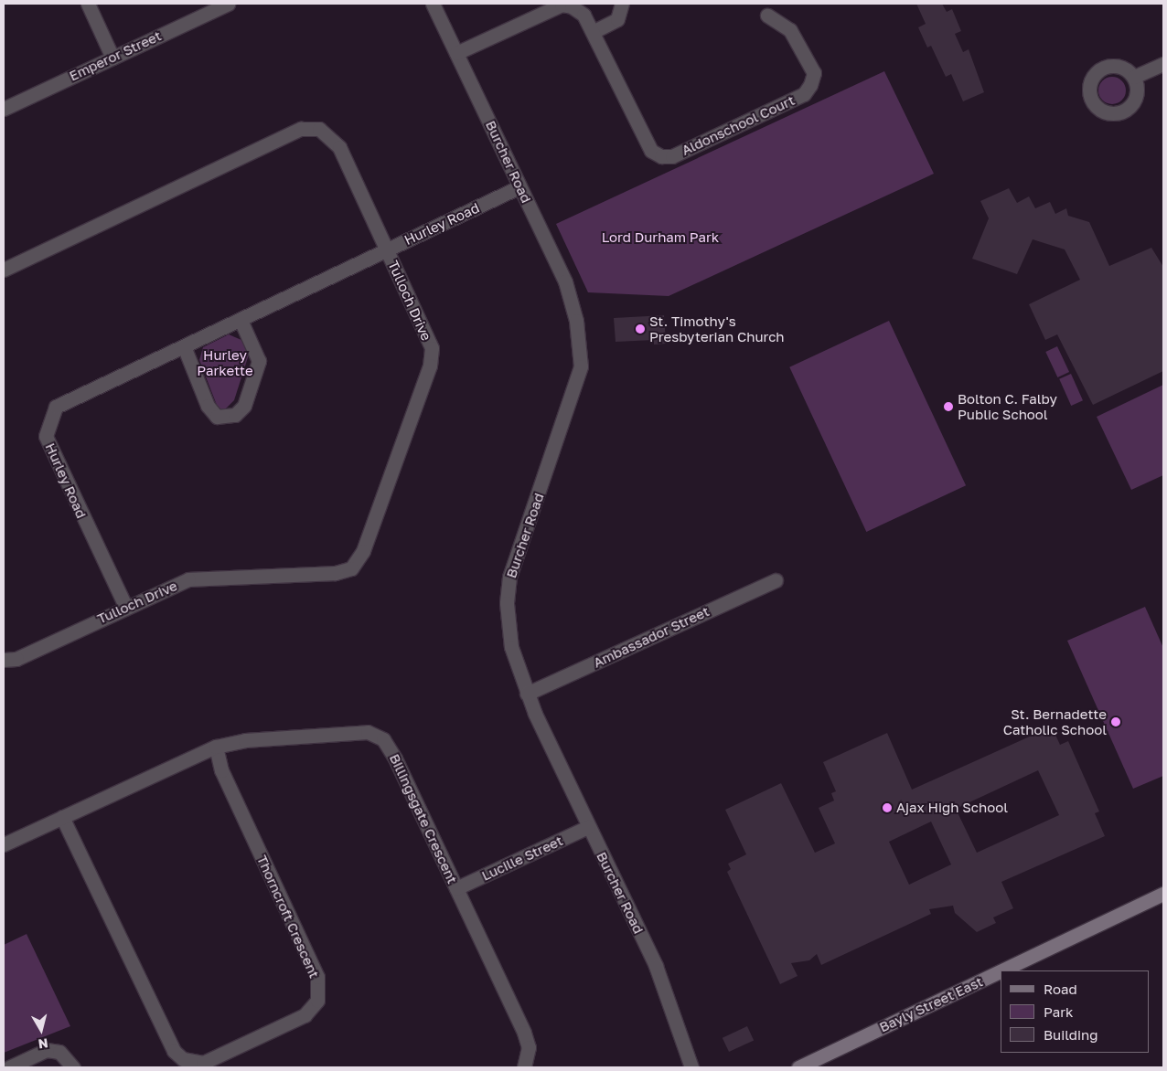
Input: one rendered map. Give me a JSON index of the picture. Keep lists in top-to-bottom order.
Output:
{
  "streets": {
    "main road": ["Bayly Street East"],
    "street": [
      "Emperor Street",
      "Aldonschool Court",
      "Burcher Road",
      "Hurley Road",
      "Tulloch Drive",
      "Ambassador Street",
      "Billingsgate Crescent",
      "Lucille Street",
      "Thorncroft Crescent"
    ]
  },
  "crossings": [
    ["Aldonschool Court", "Burcher Road"],
    ["Burcher Road", "Hurley Road"],
    ["Burcher Road", "Ambassador Street"],
    ["Burcher Road", "Lucille Street"],
    ["Hurley Road", "Tulloch Drive"],
    ["Billingsgate Crescent", "Lucille Street"],
    ["Billingsgate Crescent", "Thorncroft Crescent"]
  ],
  "parks": ["Lord Durham Park", "Hurley Parkette"],
  "places": [
    "St. Timothy's Presbyterian Church",
    "Bolton C. Falby Public School",
    "St. Bernadette Catholic School",
    "Ajax High School"
  ],
  "legend": ["Road", "Park", "Building"],
  "north": "bottom"
}
